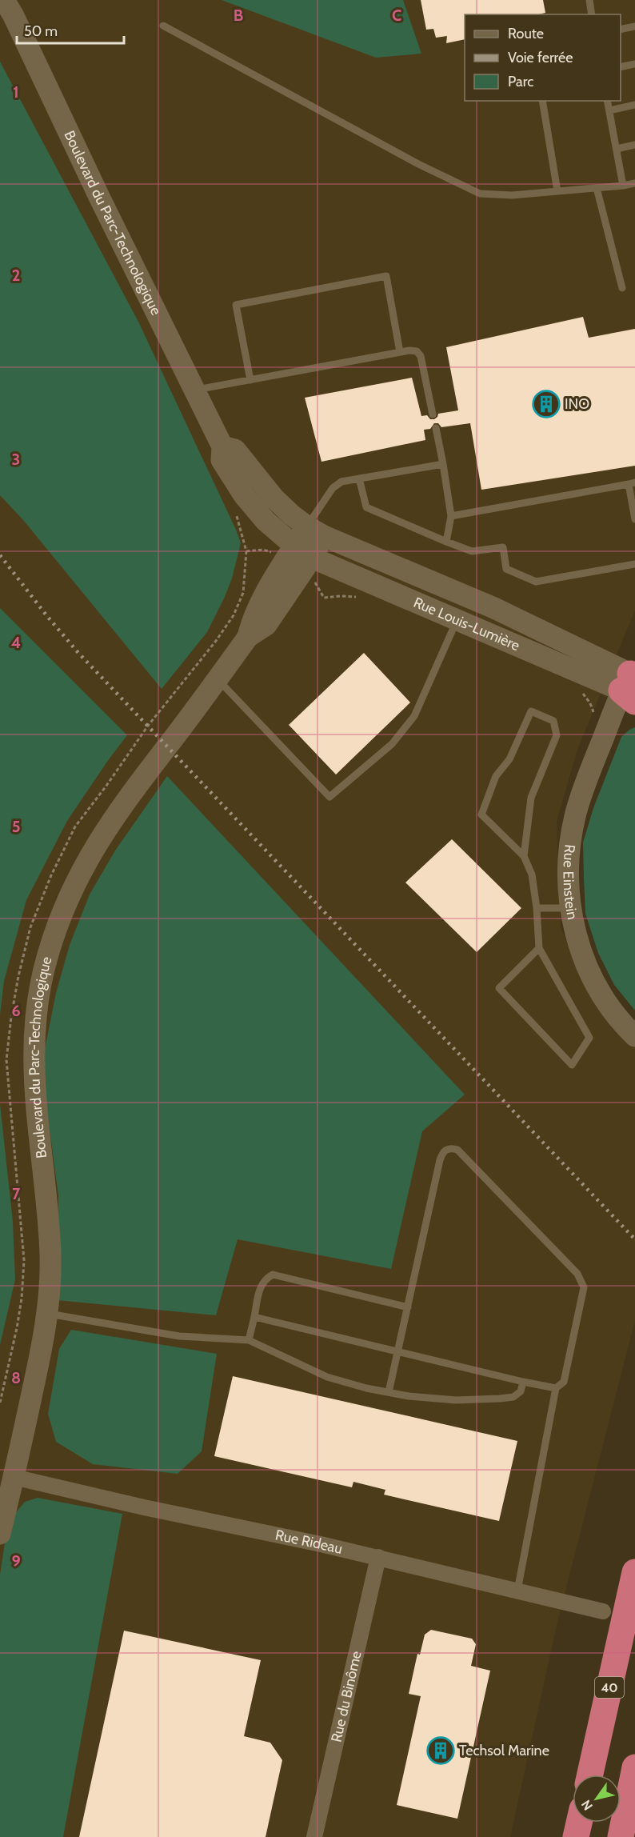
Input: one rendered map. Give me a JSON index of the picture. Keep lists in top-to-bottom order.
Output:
{
  "streets": {
    "highway": ["40"],
    "street": [
      "Boulevard du Parc-Technologique",
      "Rue Louis-Lumière",
      "Rue Einstein",
      "Rue Rideau",
      "Rue du Binôme"
    ]
  },
  "crossings": [
    ["Boulevard du Parc-Technologique", "Rue Louis-Lumière"],
    ["Boulevard du Parc-Technologique", "Rue Rideau"],
    ["Rue Louis-Lumière", "Rue Einstein"],
    ["Rue Rideau", "Rue du Binôme"]
  ],
  "places": {
    "building": ["INO", "Techsol Marine"]
  },
  "legend": ["Route", "Voie ferrée", "Parc"],
  "scale_bar": "50 m",
  "north": "bottom left",
  "grid": {
    "columns": ["B", "C"],
    "rows": [
      "1",
      "2",
      "3",
      "4",
      "5",
      "6",
      "7",
      "8",
      "9"
    ]
  }
}
